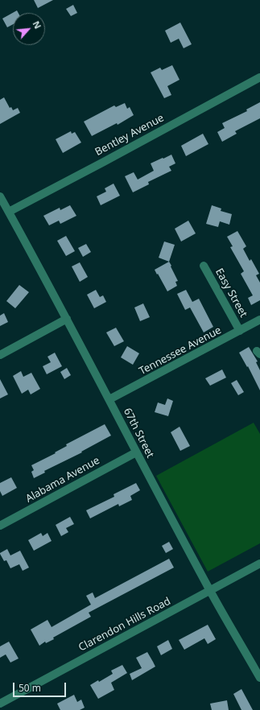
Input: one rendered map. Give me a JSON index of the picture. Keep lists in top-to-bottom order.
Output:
{
  "streets": {
    "street": [
      "Bentley Avenue",
      "Easy Street",
      "Tennessee Avenue",
      "67th Street",
      "Alabama Avenue",
      "Clarendon Hills Road"
    ]
  },
  "crossings": [
    ["Bentley Avenue", "67th Street"],
    ["Easy Street", "Tennessee Avenue"],
    ["Tennessee Avenue", "67th Street"],
    ["67th Street", "Alabama Avenue"],
    ["67th Street", "Clarendon Hills Road"]
  ],
  "scale_bar": "50 m",
  "north": "top right"
}
